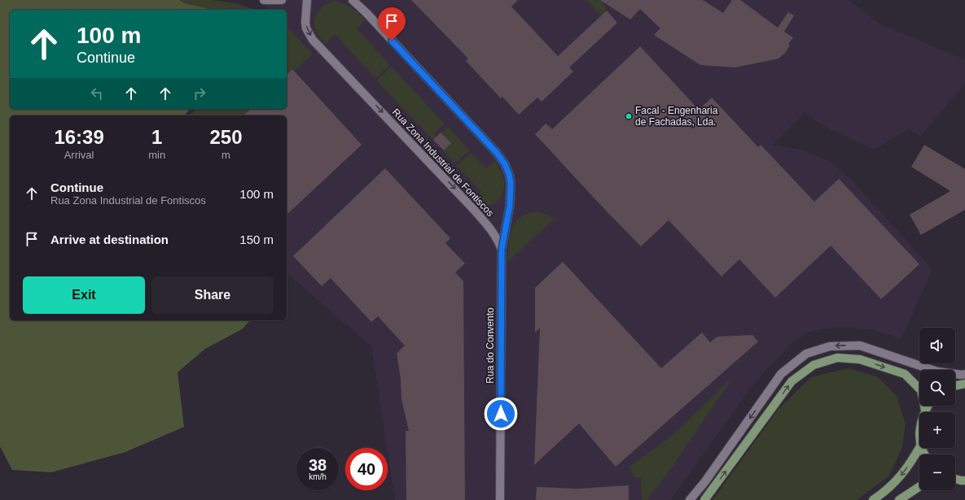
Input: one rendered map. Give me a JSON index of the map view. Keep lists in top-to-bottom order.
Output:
{
  "streets": {
    "street": ["Rua Zona Industrial de Fontiscos", "Rua do Convento"]
  },
  "crossings": [
    ["Rua Zona Industrial de Fontiscos", "Rua do Convento"]
  ],
  "places": ["Facal - Engenharia de Fachadas, Lda."],
  "page": {
    "turn": ["100 m", "Continue"],
    "eta": [
      "16:39",
      "Arrival",
      "1",
      "min",
      "250",
      "m"
    ],
    "list": [
      {
        "name": "Continue",
        "note": "Rua Zona Industrial de Fontiscos",
        "value": "100 m"
      },
      {
        "name": "Arrive at destination",
        "value": "150 m"
      }
    ],
    "buttons": ["Exit", "Share"],
    "map_buttons": ["+", "−"],
    "speed": "38 km/h",
    "limit": "40"
  }
}
